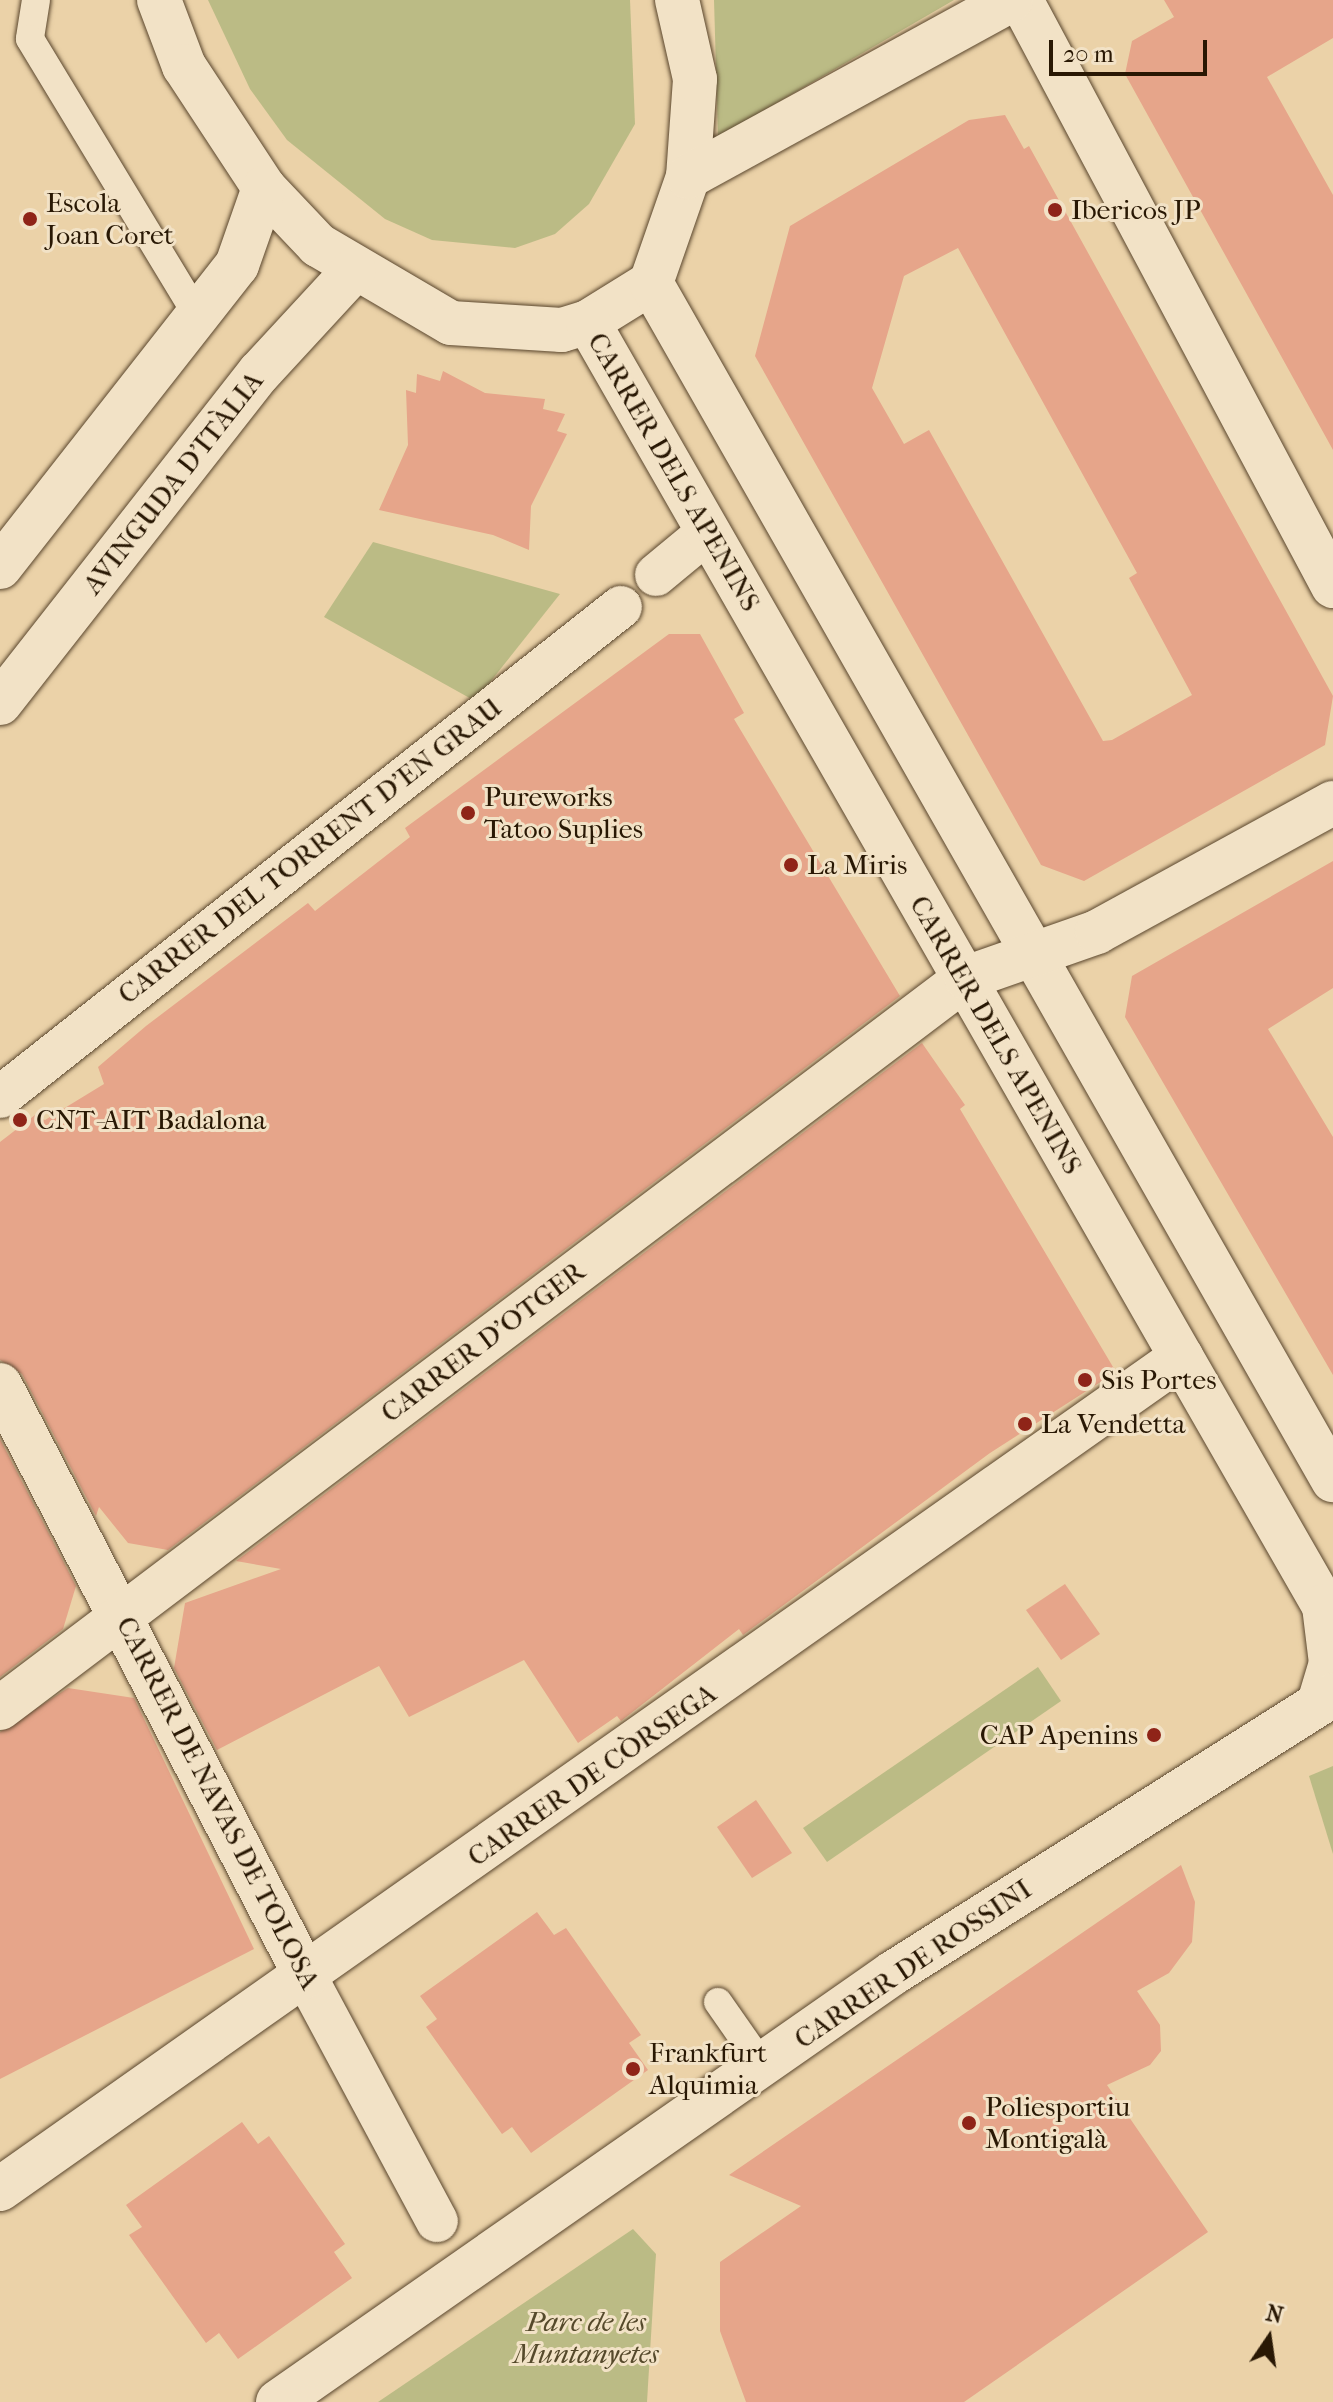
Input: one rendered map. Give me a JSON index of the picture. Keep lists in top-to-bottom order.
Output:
{
  "streets": {
    "street": [
      "CARRER DELS APENINS",
      "AVINGUDA D'ITÀLIA",
      "CARRER DEL TORRENT D'EN GRAU",
      "CARRER D'OTGER",
      "CARRER DE CÒRSEGA",
      "CARRER DE NAVAS DE TOLOSA",
      "CARRER DE ROSSINI"
    ]
  },
  "crossings": [
    ["CARRER DELS APENINS", "CARRER D'OTGER"],
    ["CARRER DELS APENINS", "CARRER DE CÒRSEGA"],
    ["CARRER DELS APENINS", "CARRER DE ROSSINI"],
    ["CARRER D'OTGER", "CARRER DE NAVAS DE TOLOSA"],
    ["CARRER DE CÒRSEGA", "CARRER DE NAVAS DE TOLOSA"]
  ],
  "parks": ["Parc de les Muntanyetes"],
  "places": [
    "Ibericos JP",
    "Escola Joan Coret",
    "Pureworks Tatoo Suplies",
    "La Miris",
    "CNT-AIT Badalona",
    "Sis Portes",
    "La Vendetta",
    "CAP Apenins",
    "Frankfurt Alquimia",
    "Poliesportiu Montigalà"
  ],
  "scale_bar": "20 m",
  "north": "top"
}
